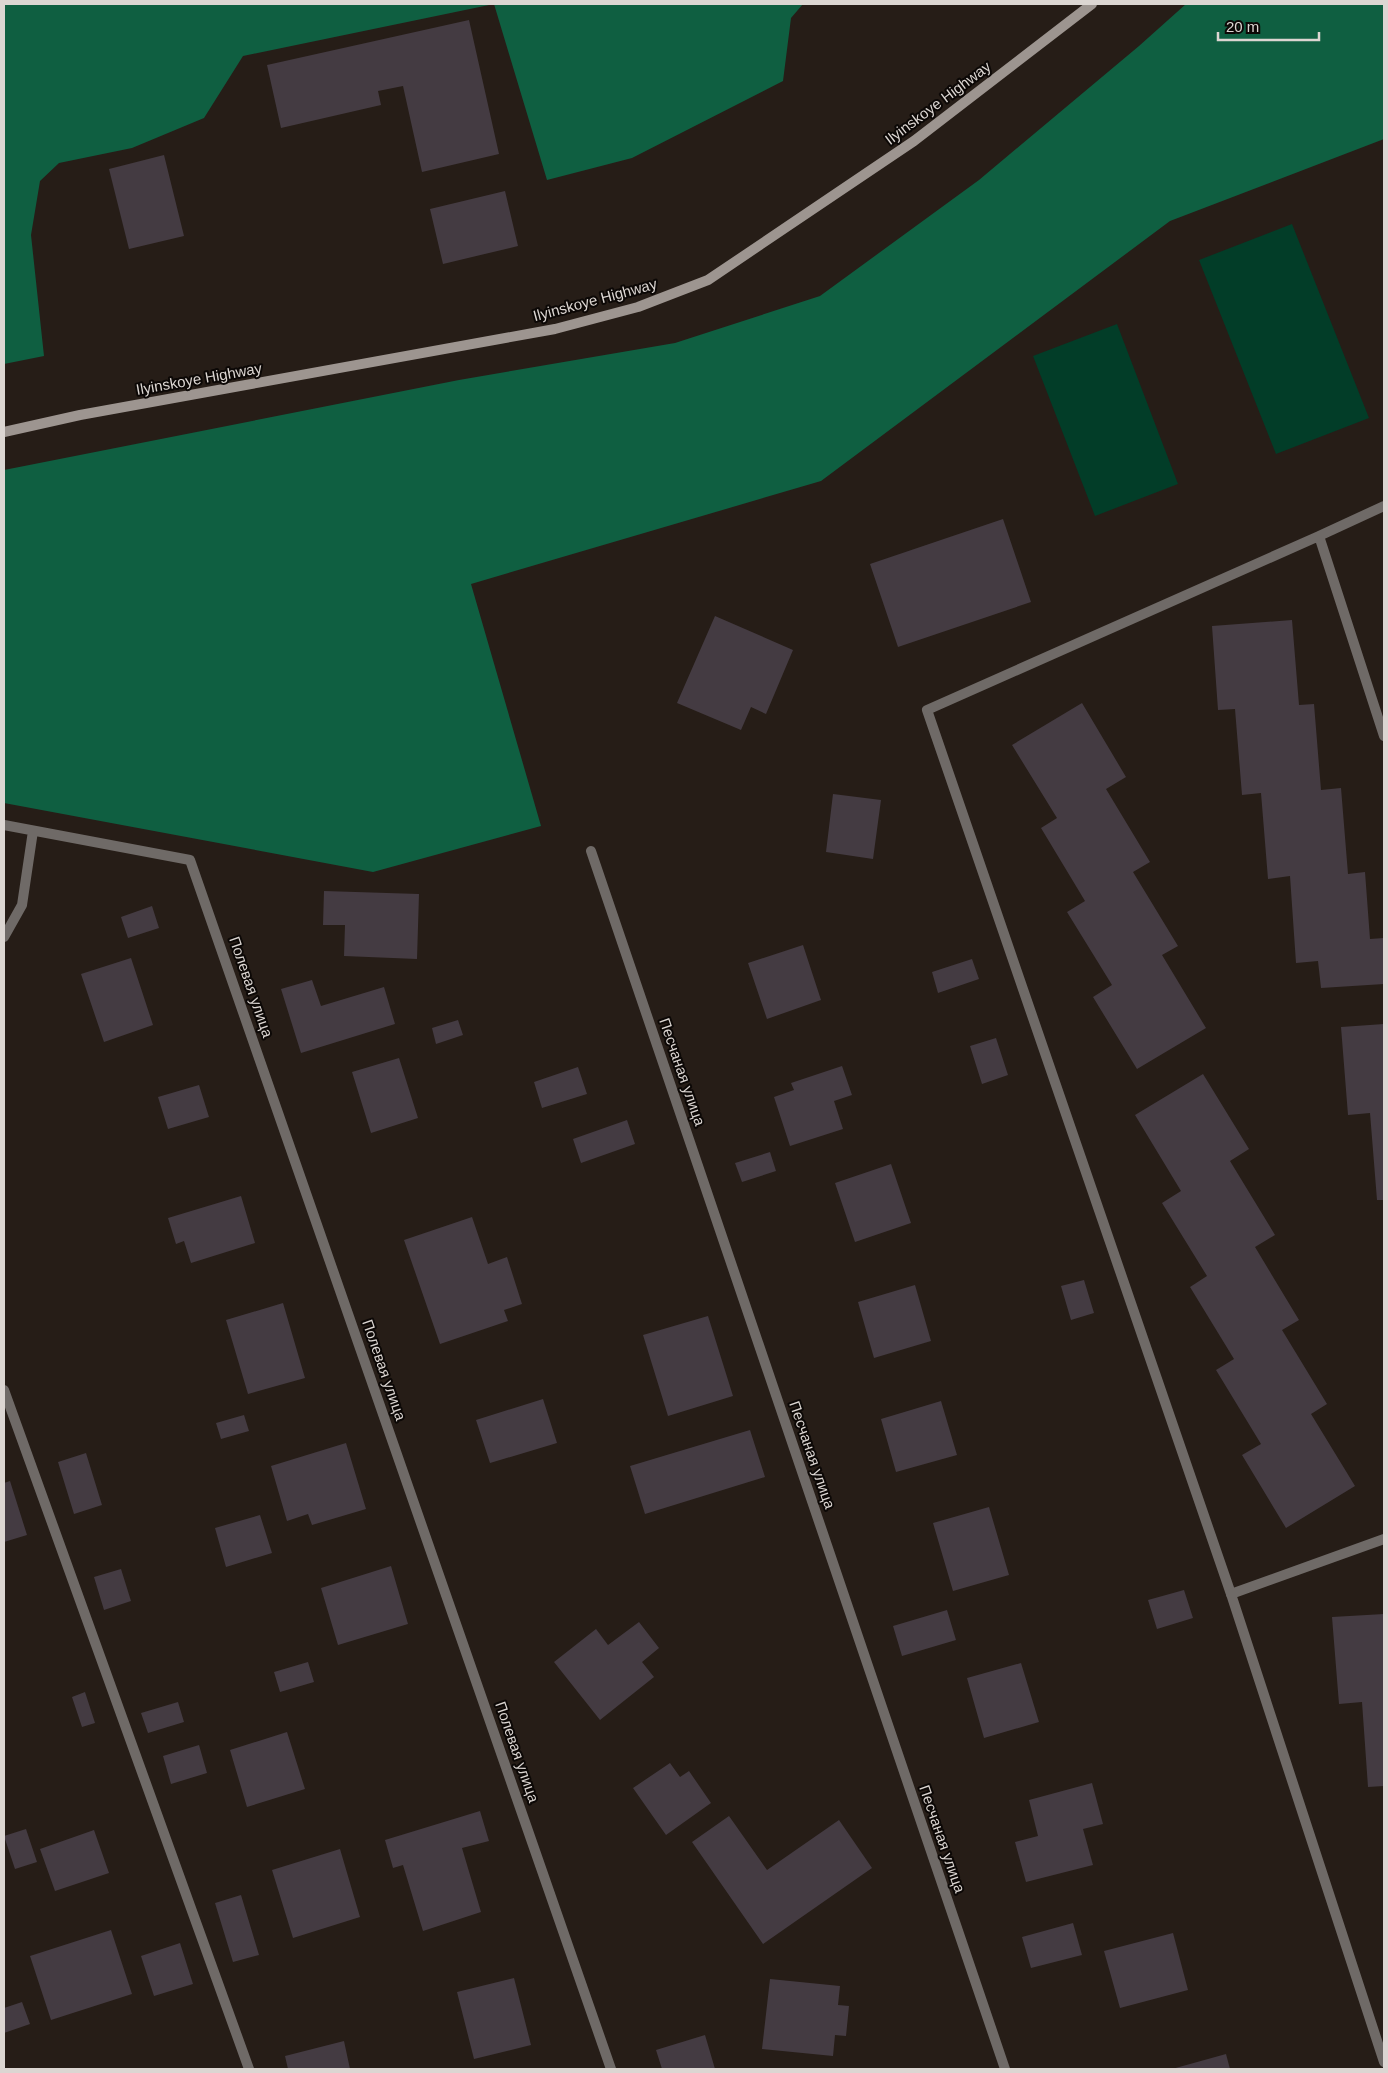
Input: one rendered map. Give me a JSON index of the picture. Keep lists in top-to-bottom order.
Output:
{
  "streets": {
    "main road": ["Ilyinskoye Highway"],
    "street": ["Полевая улица", "Песчаная улица"]
  },
  "scale_bar": "20 m"
}
